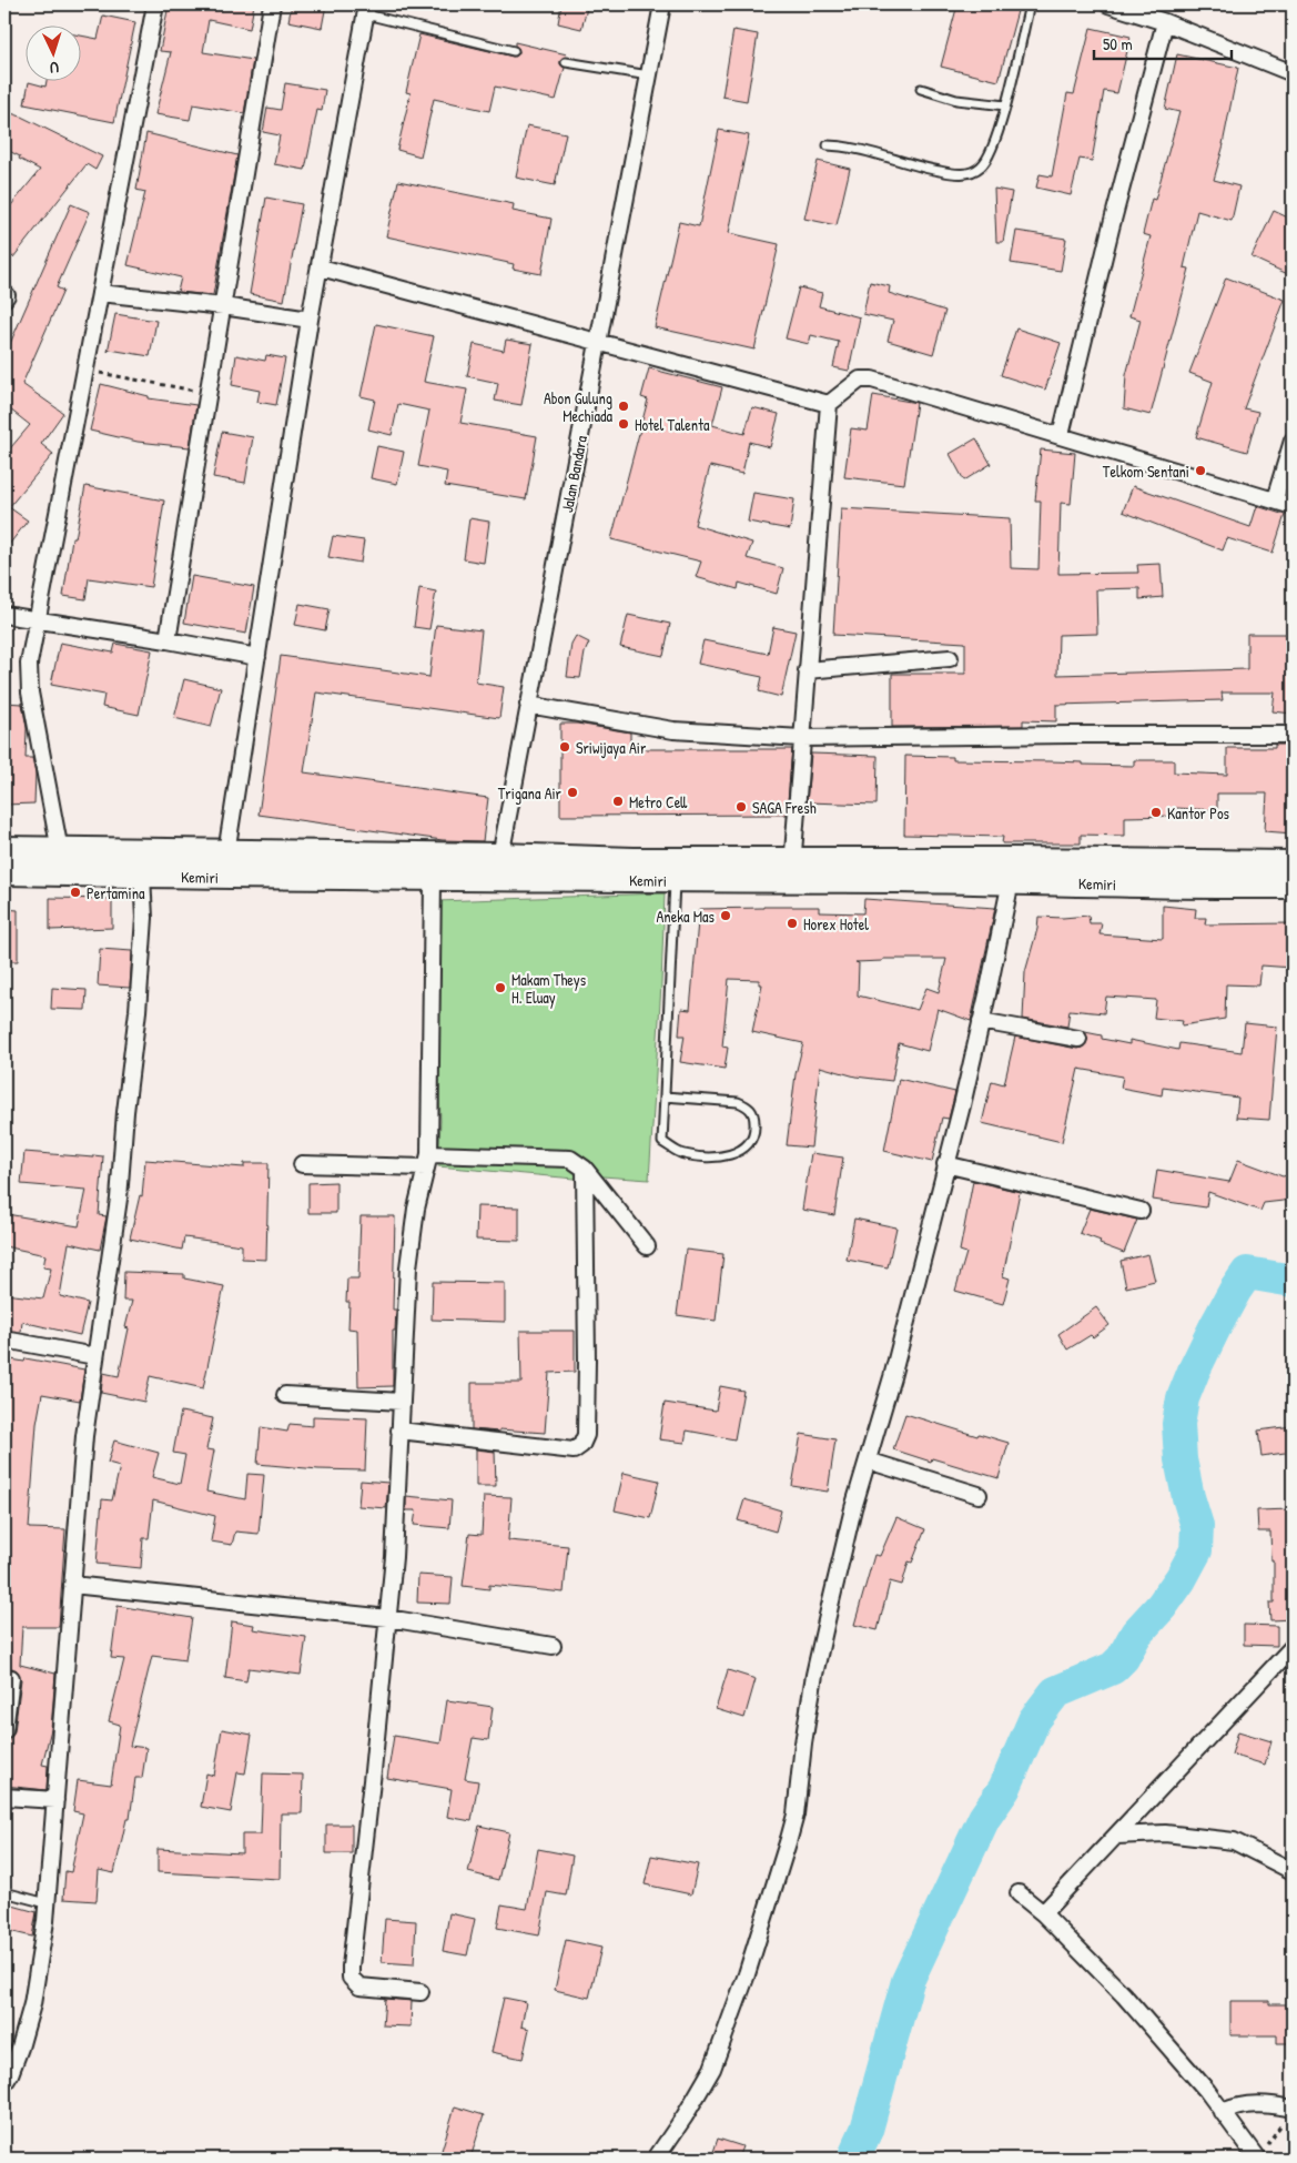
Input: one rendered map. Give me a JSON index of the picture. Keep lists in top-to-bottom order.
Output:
{
  "streets": {
    "highway": ["Kemiri"],
    "street": ["Jalan Bandara"]
  },
  "crossings": [
    ["Jalan Bandara", "Kemiri"]
  ],
  "places": [
    "Abon Gulung Mechiada",
    "Hotel Talenta",
    "Telkom Sentani",
    "Sriwijaya Air",
    "Trigana Air",
    "Metro Cell",
    "SAGA Fresh",
    "Kantor Pos",
    "Pertamina",
    "Aneka Mas",
    "Horex Hotel",
    "Makam Theys H. Eluay"
  ],
  "scale_bar": "50 m",
  "north": "bottom"
}
